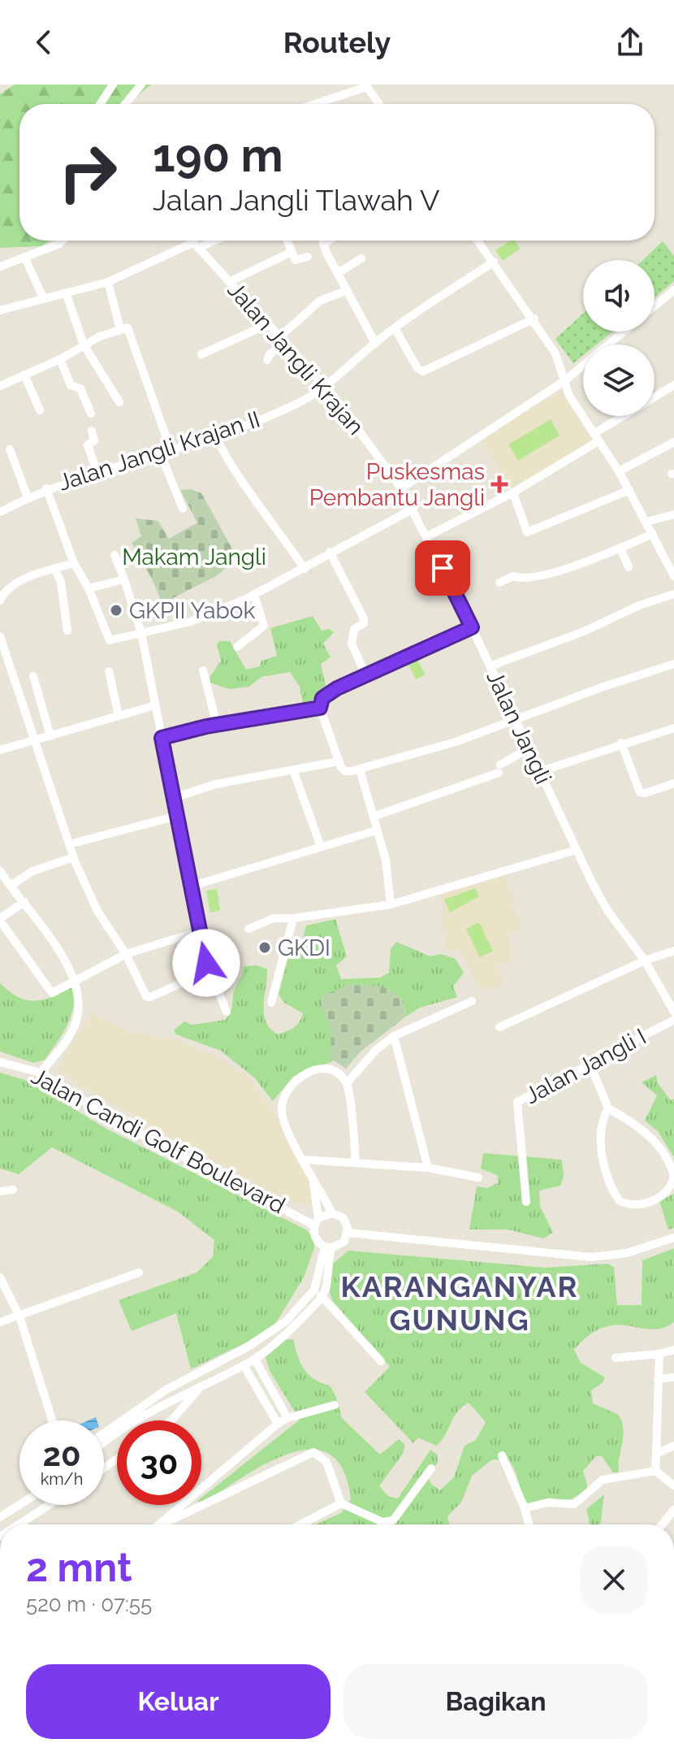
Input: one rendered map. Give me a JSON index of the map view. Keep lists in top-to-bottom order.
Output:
{
  "streets": {
    "street": [
      "Jalan Jangli Krajan",
      "Jalan Jangli Krajan II",
      "Jalan Jangli",
      "Jalan Jangli I",
      "Jalan Candi Golf Boulevard"
    ]
  },
  "crossings": [
    ["Jalan Jangli Krajan", "Jalan Jangli Krajan II"],
    ["Jalan Jangli Krajan", "Jalan Jangli"]
  ],
  "districts": ["KARANGANYAR GUNUNG"],
  "parks": ["Makam Jangli"],
  "places": {
    "health": ["Puskesmas Pembantu Jangli"],
    "other": ["GKPII Yabok", "GKDI"]
  },
  "page": {
    "header": "Routely",
    "turn": ["190 m", "Jalan Jangli Tlawah V"],
    "speed": "20 km/h",
    "limit": "30",
    "heading": ["2 mnt", "520 m · 07:55"],
    "buttons": ["Keluar", "Bagikan"]
  }
}
